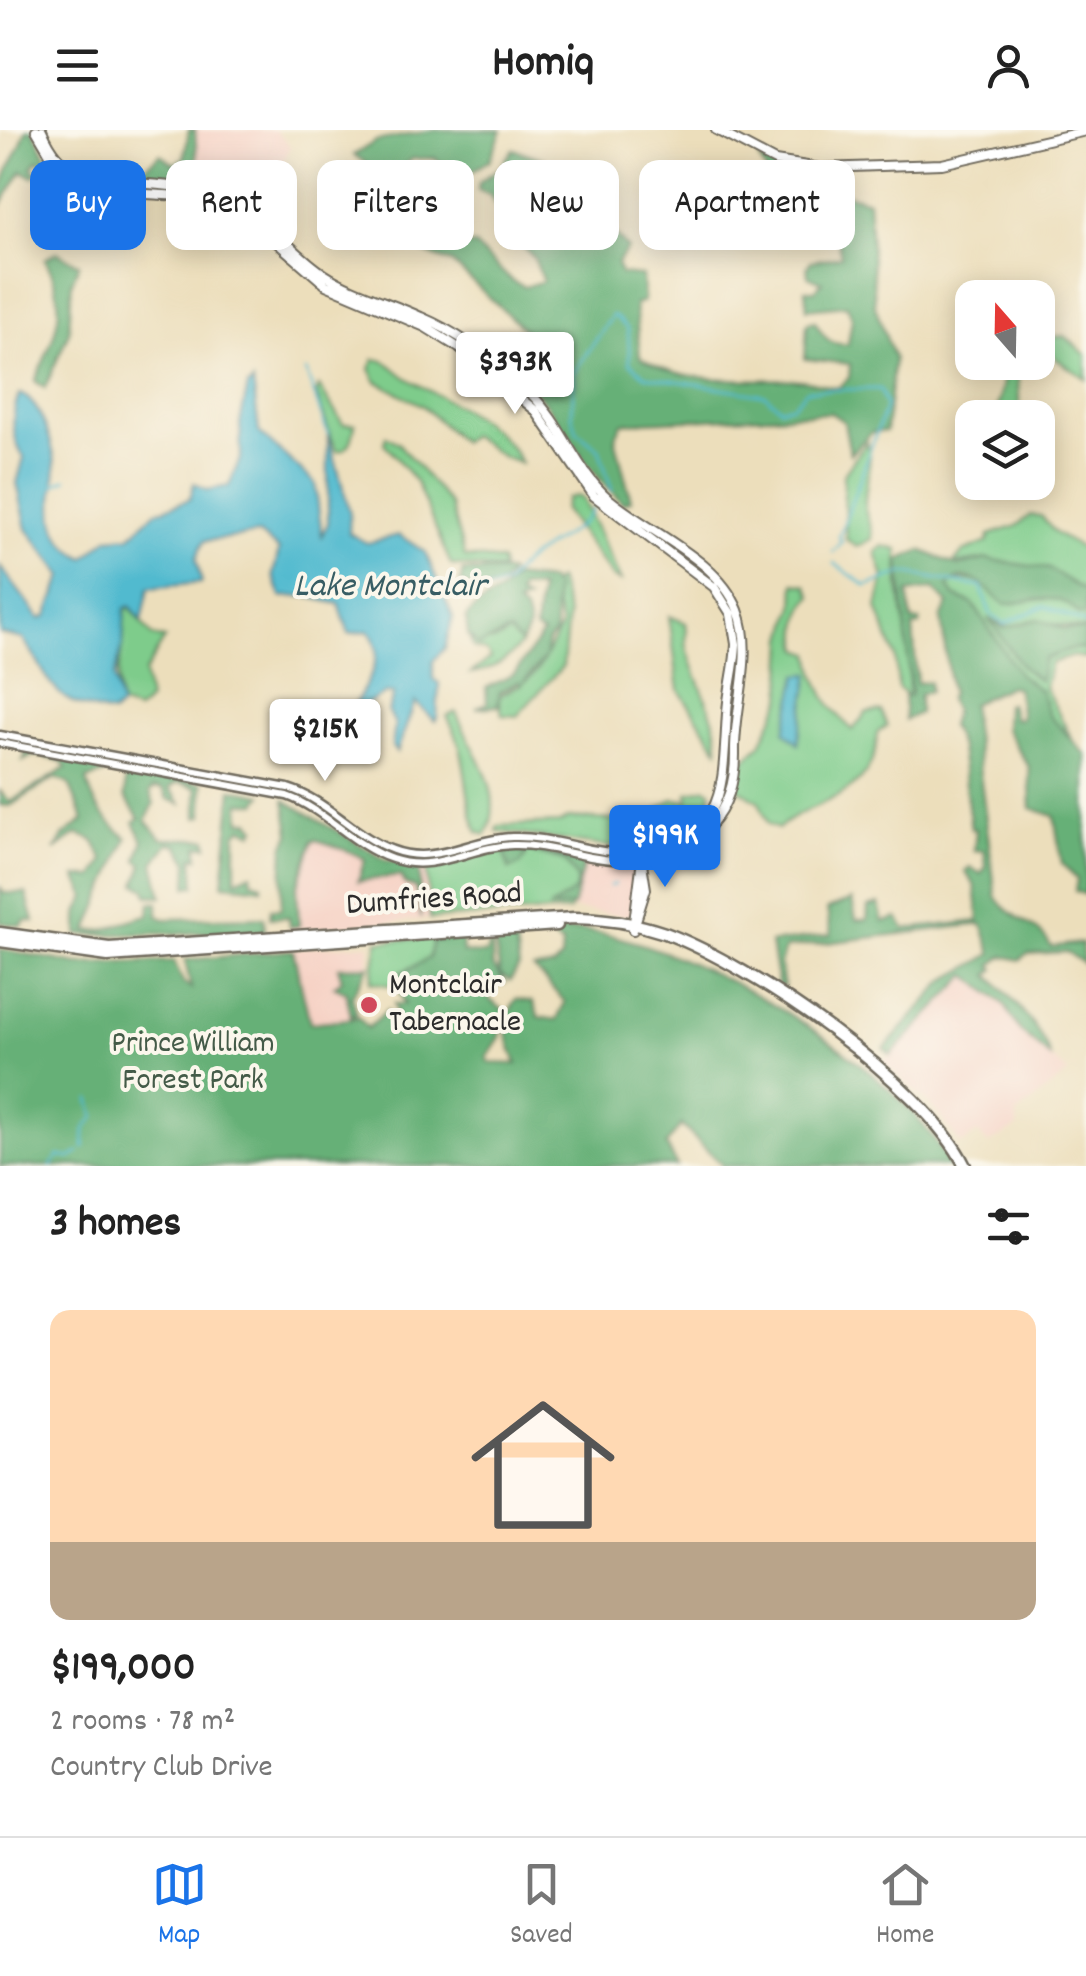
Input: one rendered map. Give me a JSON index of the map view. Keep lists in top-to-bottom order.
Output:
{
  "streets": {
    "highway": ["Dumfries Road"]
  },
  "water": ["Lake Montclair"],
  "parks": ["Prince William Forest Park"],
  "places": ["Montclair Tabernacle"],
  "north": "top",
  "page": {
    "header": "Homiq",
    "chip": [
      "Buy",
      "Rent",
      "Filters",
      "New",
      "Apartment"
    ],
    "price": ["$393K", "$215K", "$199K"],
    "heading": "3 homes",
    "list": [
      {
        "name": "$199,000",
        "note": "2 rooms · 78 m² · Country Club Drive"
      }
    ],
    "tabs": ["Map", "Saved", "Home"]
  }
}
